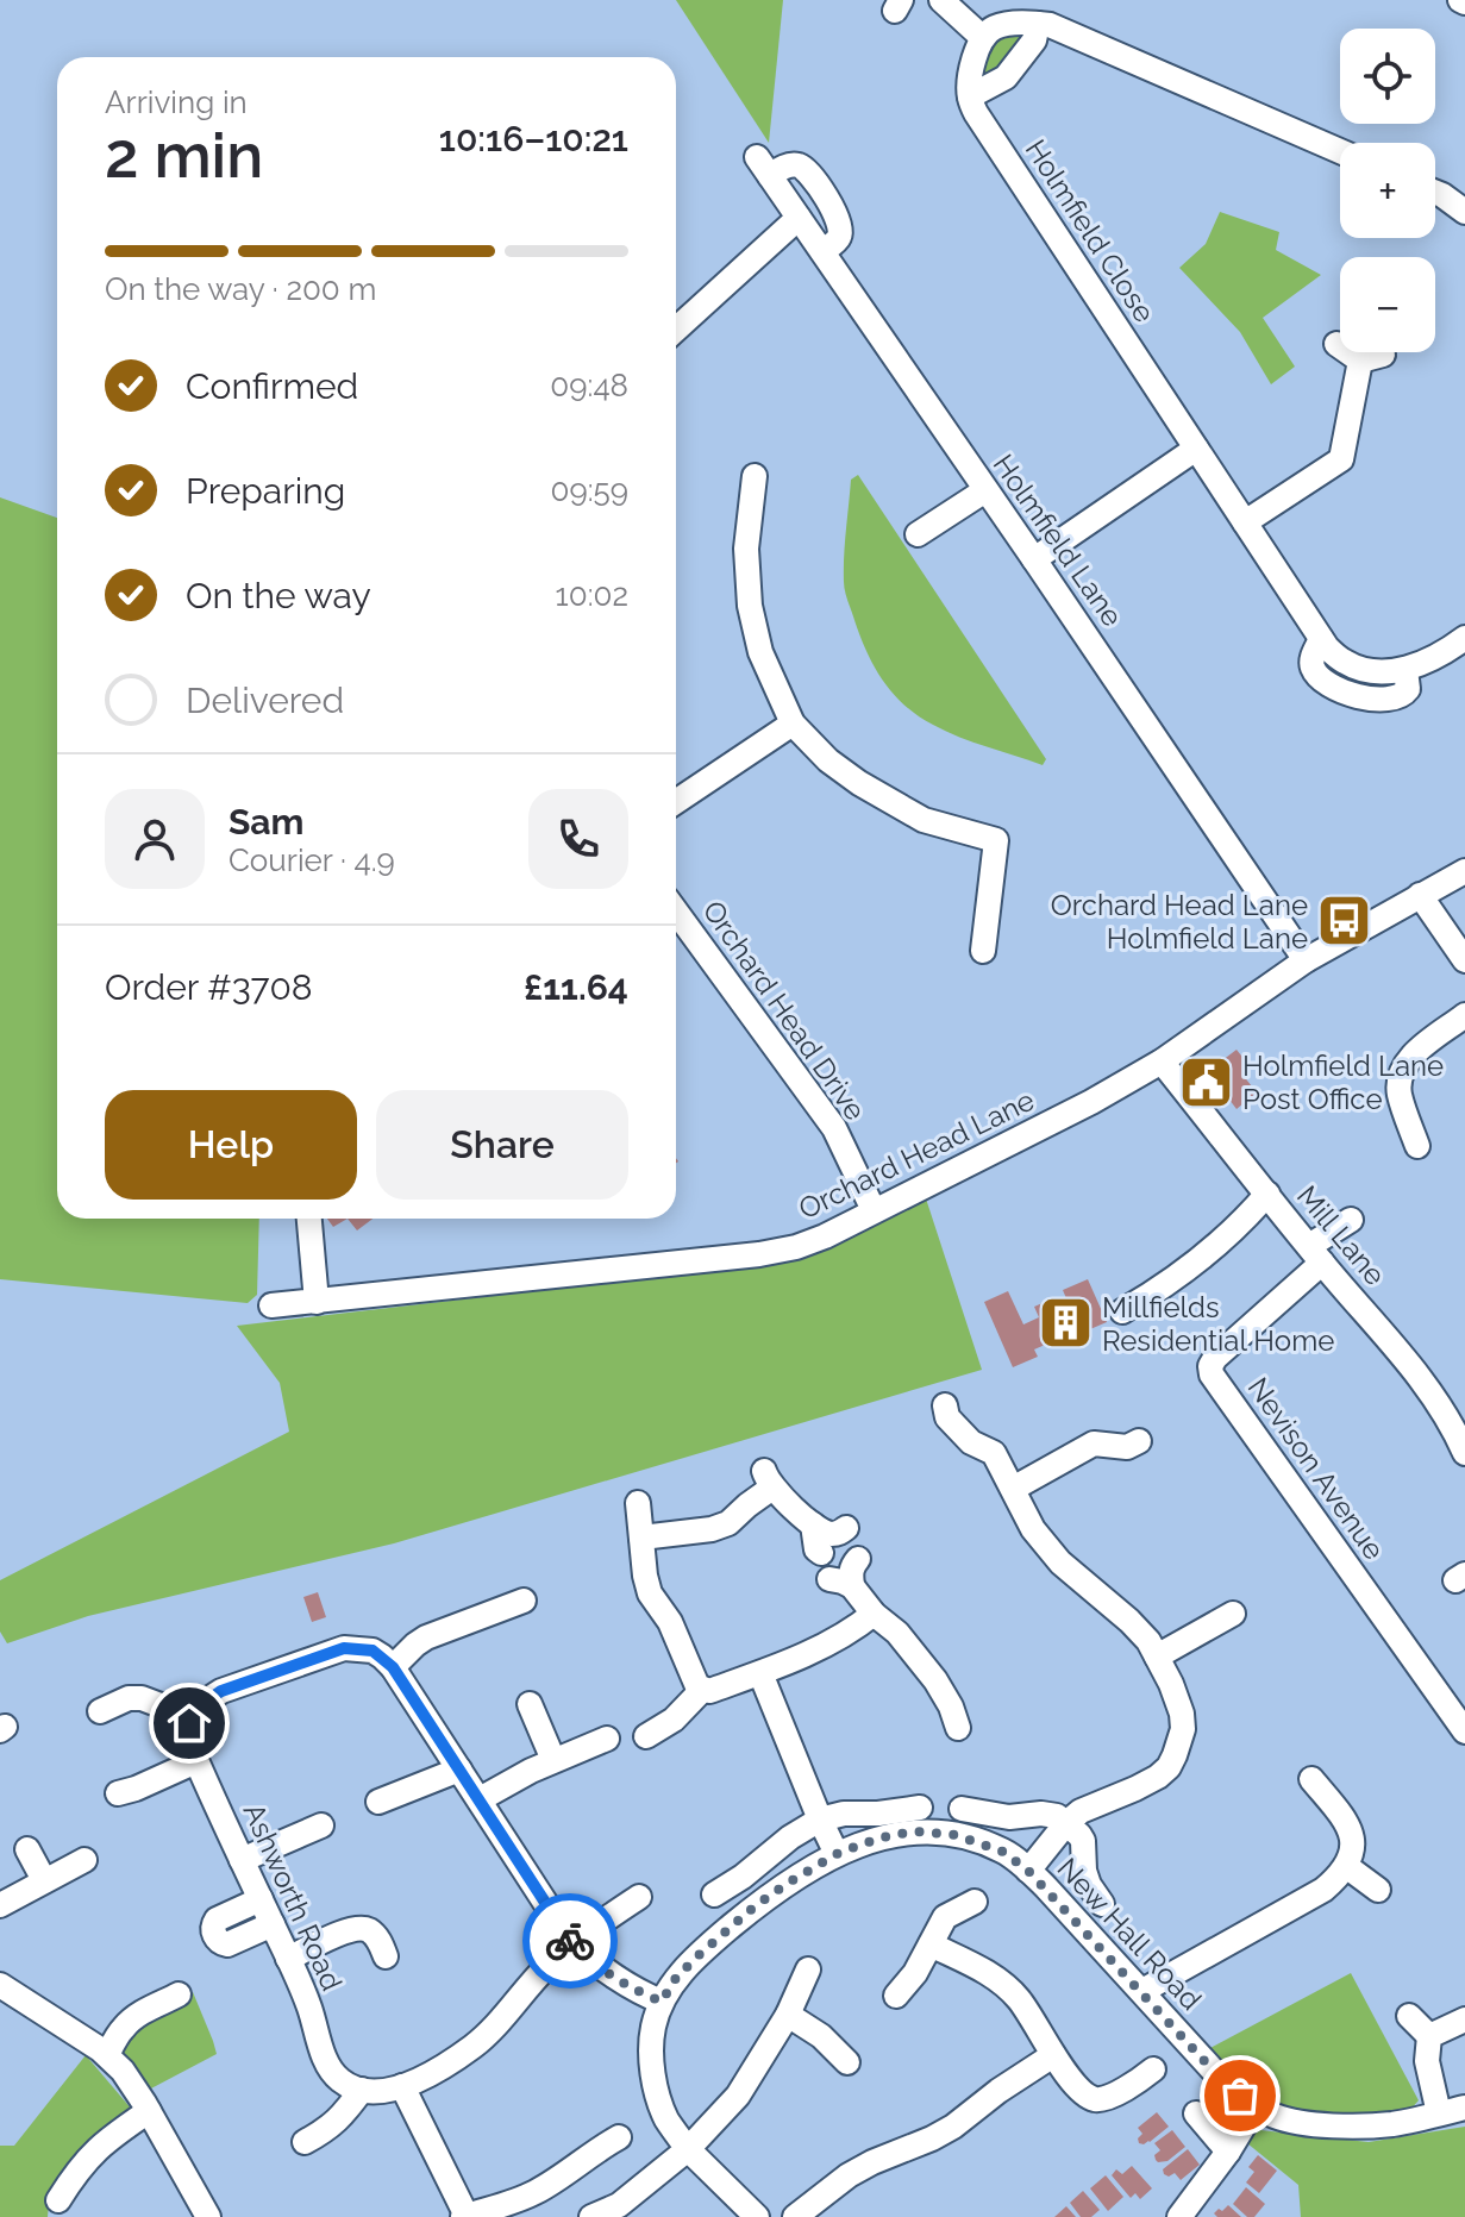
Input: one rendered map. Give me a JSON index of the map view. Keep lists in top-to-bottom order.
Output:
{
  "streets": {
    "street": [
      "Holmfield Close",
      "Holmfield Lane",
      "Orchard Head Drive",
      "Orchard Head Lane",
      "Mill Lane",
      "Nevison Avenue",
      "Ashworth Road",
      "New Hall Road"
    ]
  },
  "crossings": [
    ["Holmfield Lane", "Orchard Head Lane"],
    ["Orchard Head Drive", "Orchard Head Lane"],
    ["Orchard Head Lane", "Mill Lane"],
    ["Mill Lane", "Nevison Avenue"]
  ],
  "places": {
    "bus stop": ["Orchard Head Lane Holmfield Lane"],
    "public building": ["Holmfield Lane Post Office"],
    "building": ["Millfields Residential Home"]
  },
  "page": {
    "map_buttons": ["+", "−"],
    "heading": ["2 min", "Arriving in", "10:16–10:21"],
    "panel": [
      "Sam",
      "Courier · 4.9",
      "Order #3708",
      "£11.64"
    ],
    "bar": "On the way · 200 m",
    "list": [
      ["Confirmed", "09:48"],
      ["Preparing", "09:59"],
      ["On the way", "10:02"],
      "Delivered"
    ],
    "buttons": ["Help", "Share"]
  }
}
